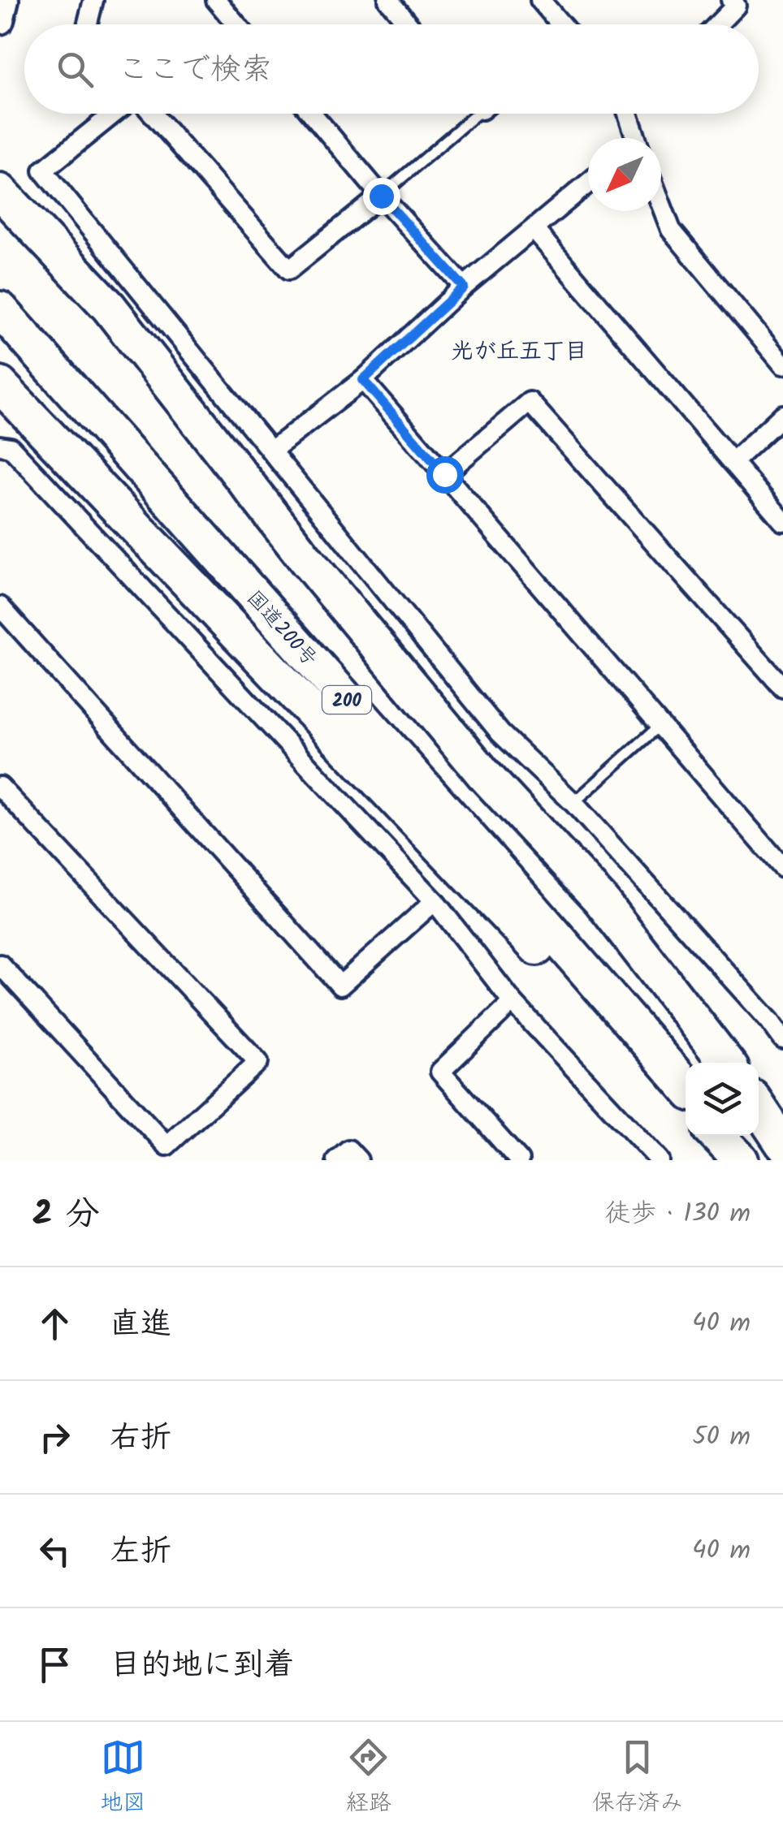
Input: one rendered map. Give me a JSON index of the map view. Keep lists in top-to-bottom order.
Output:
{
  "streets": {
    "highway": ["国道200号", "200"]
  },
  "districts": ["光が丘五丁目"],
  "north": "bottom left",
  "page": {
    "search": "ここで検索",
    "heading": ["2 分", "徒歩 · 130 m"],
    "list": [
      ["直進", "40 m"],
      ["右折", "50 m"],
      ["左折", "40 m"],
      "目的地に到着"
    ],
    "nav": ["地図", "経路", "保存済み"]
  }
}
